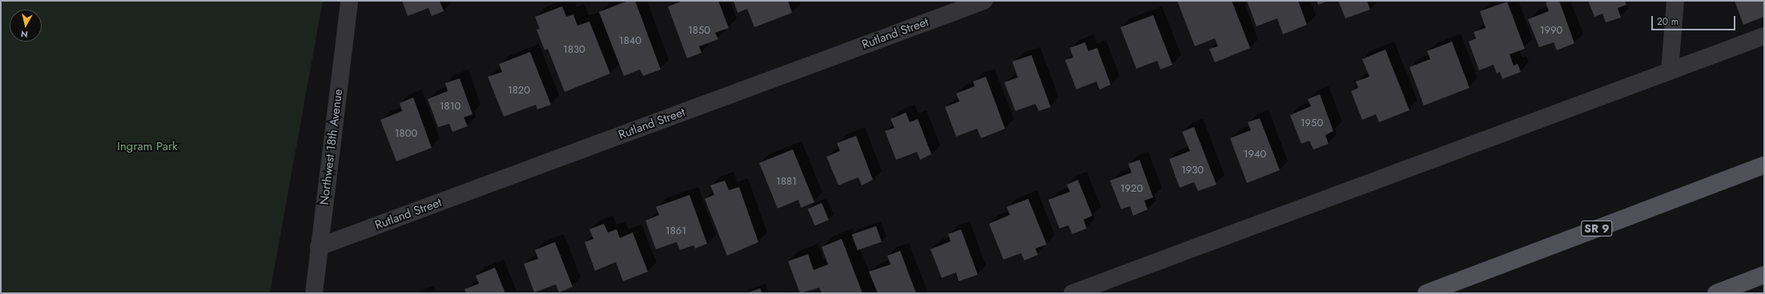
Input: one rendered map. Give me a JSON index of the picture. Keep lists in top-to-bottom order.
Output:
{
  "streets": {
    "main road": ["SR 9"],
    "street": ["Rutland Street", "Northwest 18th Avenue"]
  },
  "crossings": [
    ["Rutland Street", "Northwest 18th Avenue"]
  ],
  "parks": ["Ingram Park"],
  "house_numbers": [
    "1850",
    "1990",
    "1840",
    "1830",
    "1820",
    "1810",
    "1950",
    "1800",
    "1940",
    "1930",
    "1881",
    "1920",
    "1861"
  ],
  "scale_bar": "20 m",
  "north": "bottom"
}
